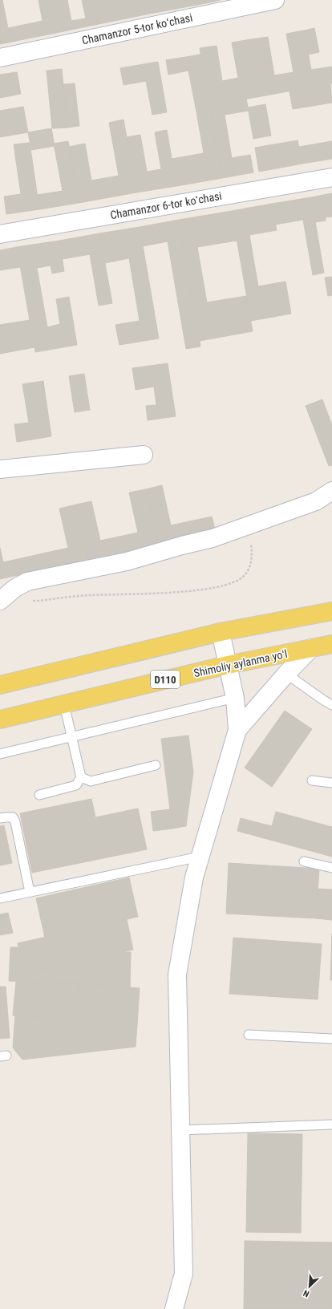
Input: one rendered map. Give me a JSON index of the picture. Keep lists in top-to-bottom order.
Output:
{
  "streets": {
    "main road": ["Shimoliy aylanma yoʻl", "D110"],
    "street": ["Chamanzor 5-tor koʻchasi", "Chamanzor 6-tor koʻchasi"]
  },
  "north": "bottom left"
}
